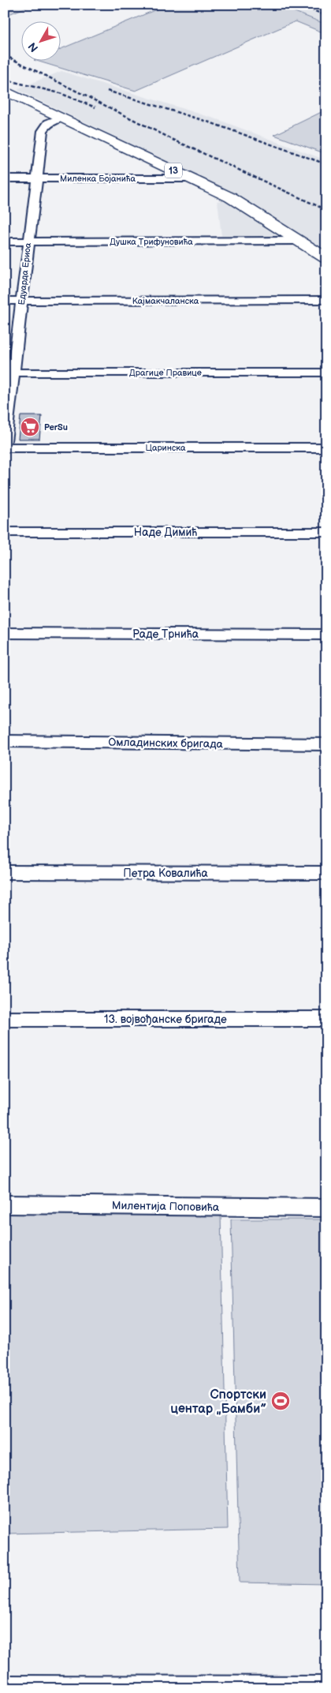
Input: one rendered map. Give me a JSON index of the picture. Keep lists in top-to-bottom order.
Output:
{
  "streets": {
    "main road": ["13"],
    "street": [
      "Миленка Бојанића",
      "Душка Трифуновића",
      "Едуарда Ериоа",
      "Кајмакчаланска",
      "Драгице Правице",
      "Царинска",
      "Наде Димић",
      "Раде Трнића",
      "Омладинских бригада",
      "Петра Ковалића",
      "13. војвођанске бригаде",
      "Милентија Поповића"
    ]
  },
  "crossings": [
    ["13", "Миленка Бојанића"],
    ["13", "Душка Трифуновића"],
    ["13", "Едуарда Ериоа"],
    ["Миленка Бојанића", "Едуарда Ериоа"],
    ["Душка Трифуновића", "Едуарда Ериоа"],
    ["Едуарда Ериоа", "Кајмакчаланска"],
    ["Едуарда Ериоа", "Драгице Правице"]
  ],
  "places": {
    "supermarket": ["PerSu"],
    "sports": ["Спортски центар „Бамби”"]
  },
  "north": "bottom left"
}
